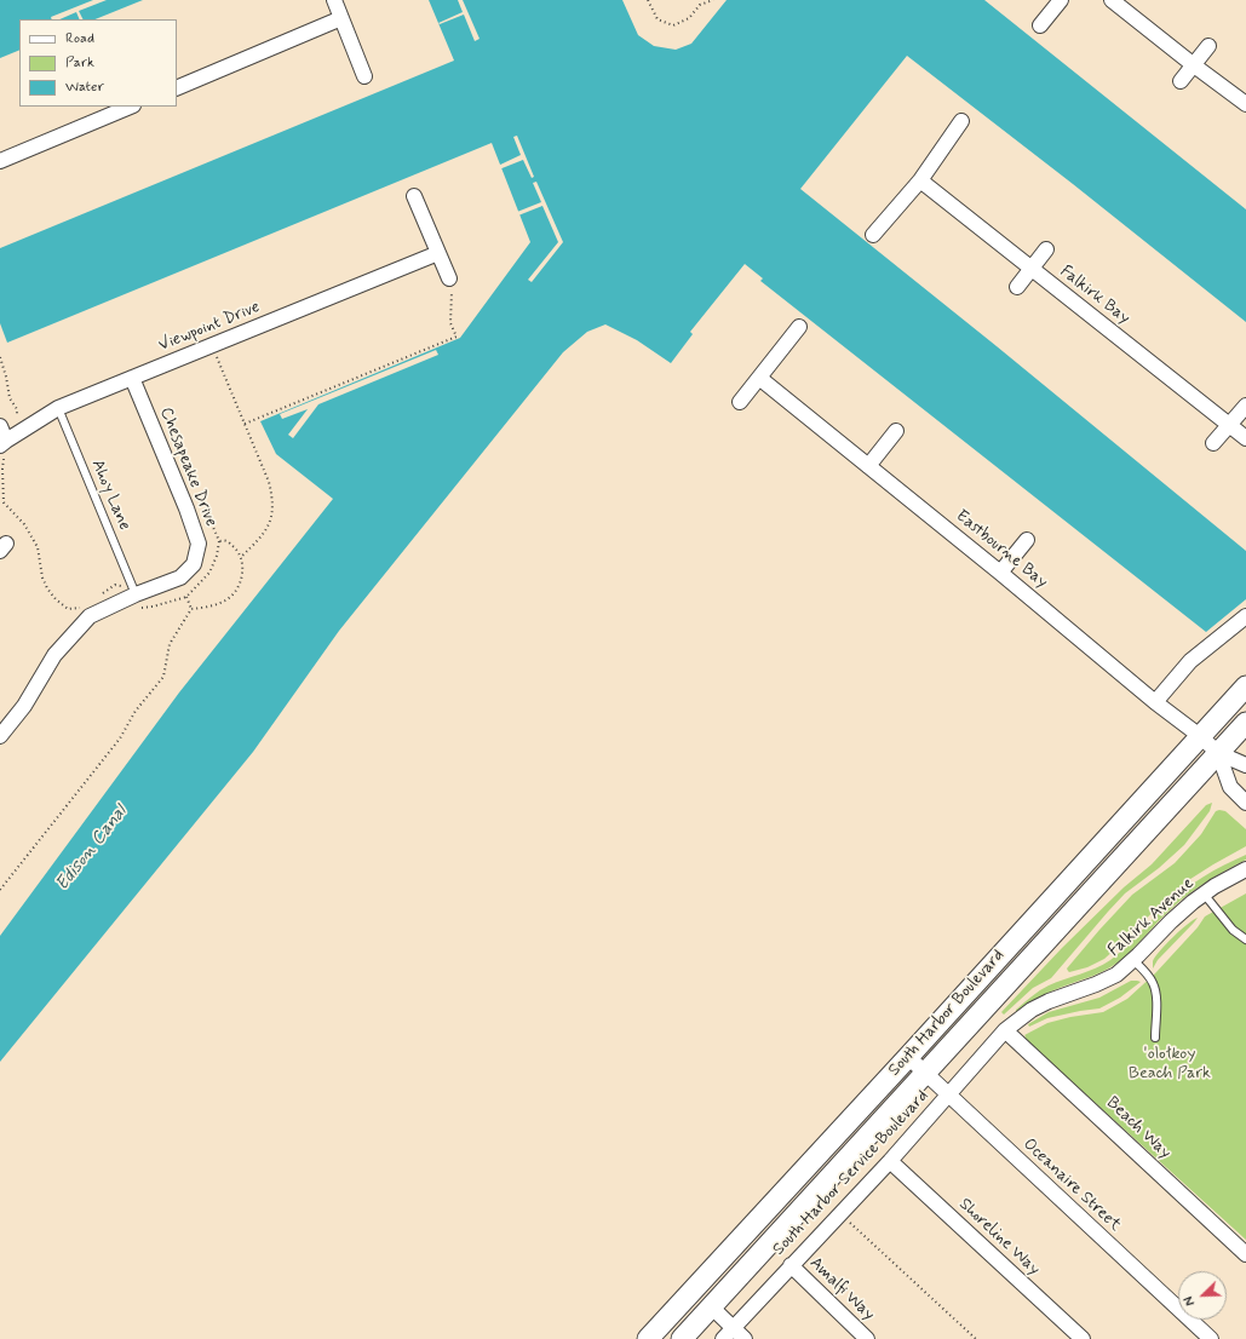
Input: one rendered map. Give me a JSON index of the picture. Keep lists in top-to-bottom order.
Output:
{
  "streets": {
    "main road": ["South Harbor Boulevard"],
    "street": [
      "Falkirk Bay",
      "Viewpoint Drive",
      "Chesapeake Drive",
      "Eastbourne Bay",
      "Falkirk Avenue",
      "Beach Way",
      "South Harbor Service Boulevard",
      "Oceanaire Street",
      "Shoreline Way",
      "Amalfi Way"
    ],
    "lane": ["Ahoy Lane"]
  },
  "crossings": [
    ["Viewpoint Drive", "Chesapeake Drive"],
    ["Viewpoint Drive", "Ahoy Lane"],
    ["Chesapeake Drive", "Ahoy Lane"],
    ["Eastbourne Bay", "South Harbor Boulevard"],
    ["Falkirk Avenue", "Beach Way"],
    ["Falkirk Avenue", "South Harbor Service Boulevard"],
    ["South Harbor Boulevard", "Oceanaire Street"],
    ["Beach Way", "South Harbor Service Boulevard"],
    ["South Harbor Service Boulevard", "Oceanaire Street"],
    ["South Harbor Service Boulevard", "Shoreline Way"],
    ["South Harbor Service Boulevard", "Amalfi Way"]
  ],
  "water": ["Edison Canal"],
  "parks": ["'olołkoy Beach Park"],
  "legend": ["Road", "Park", "Water"],
  "north": "bottom left"
}
